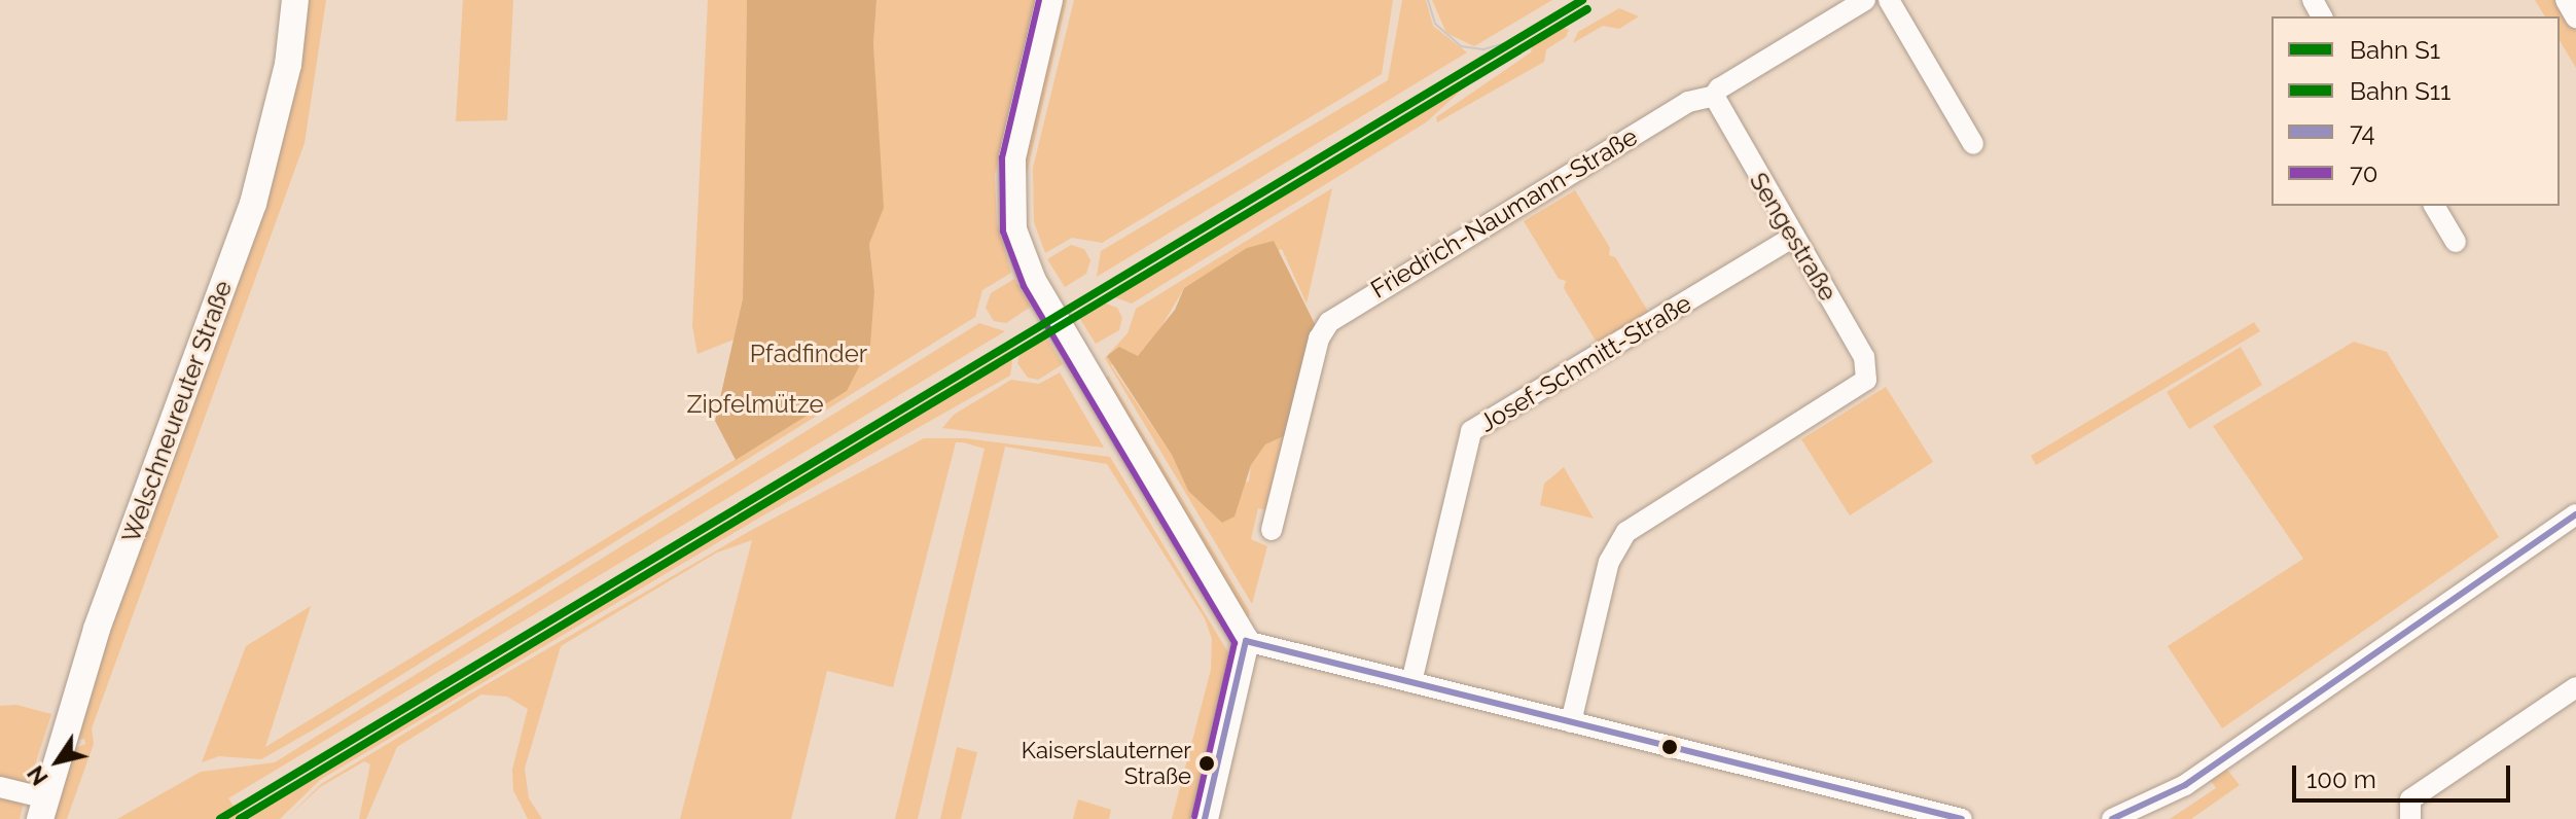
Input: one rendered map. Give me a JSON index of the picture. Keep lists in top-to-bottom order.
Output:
{
  "streets": {
    "main road": ["Welschneureuter Straße"],
    "street": ["Friedrich-Naumann-Straße", "Sengestraße", "Josef-Schmitt-Straße"]
  },
  "crossings": [
    ["Friedrich-Naumann-Straße", "Sengestraße"],
    ["Sengestraße", "Josef-Schmitt-Straße"]
  ],
  "parks": ["Pfadfinder", "Zipfelmütze"],
  "places": ["Kaiserslauterner Straße"],
  "lines": [
    "rail line S1",
    "transit line 70",
    "rail line S11",
    "transit line 74"
  ],
  "legend": [
    "Bahn S1",
    "Bahn S11",
    "74",
    "70"
  ],
  "scale_bar": "100 m",
  "north": "bottom left"
}
